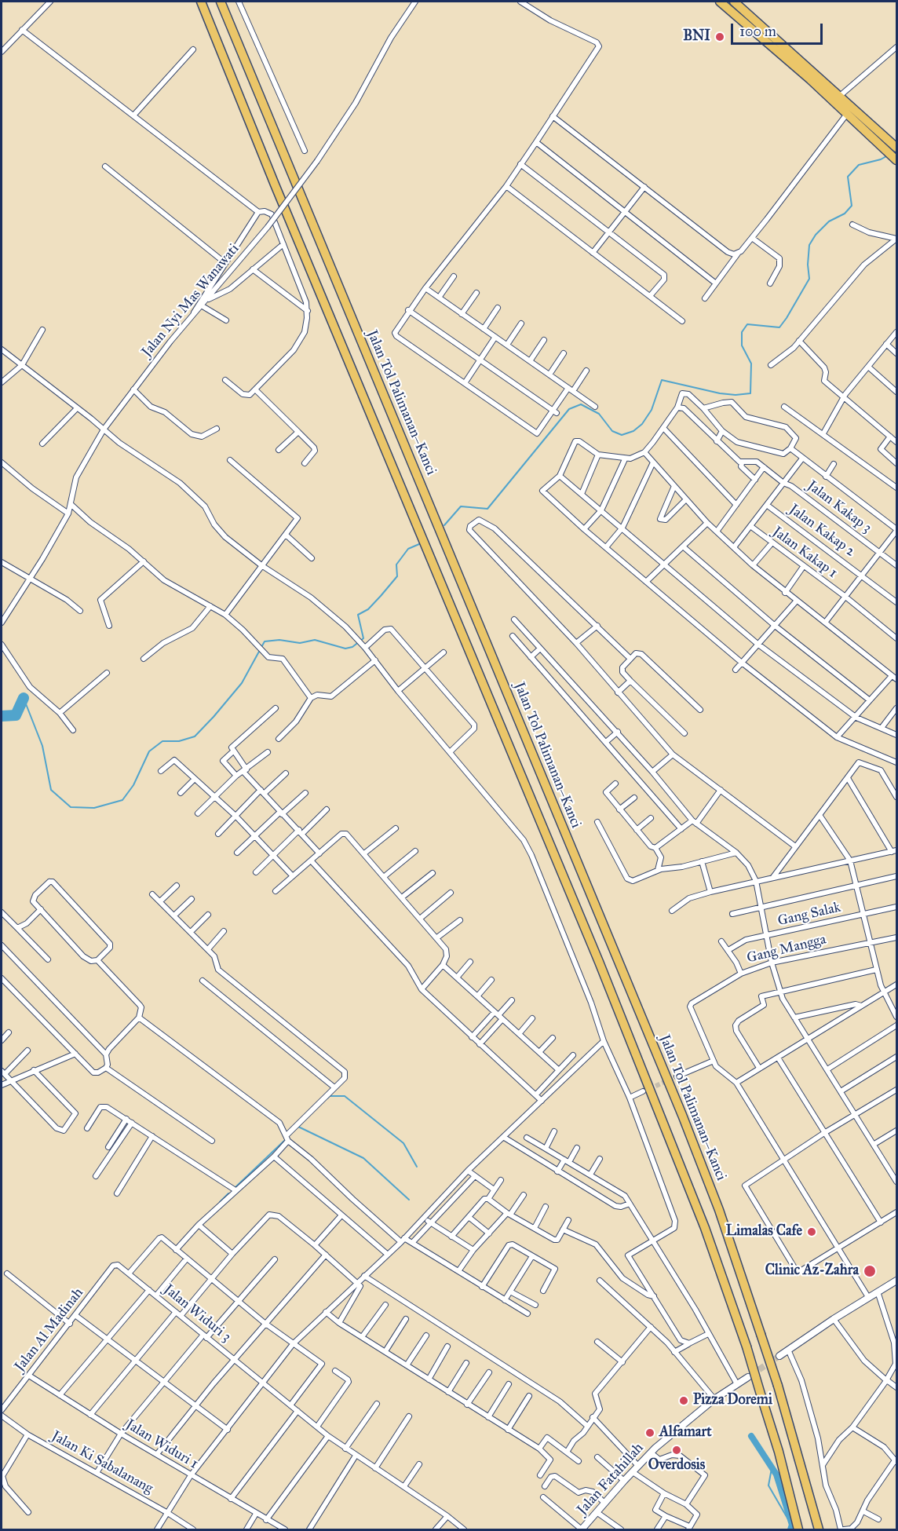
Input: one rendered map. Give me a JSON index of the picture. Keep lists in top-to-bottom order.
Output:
{
  "streets": {
    "highway": ["Jalan Tol Palimanan–Kanci"],
    "street": [
      "Jalan Nyi Mas Wanawati",
      "Jalan Kakap 3",
      "Jalan Kakap 2",
      "Jalan Kakap 1",
      "Gang Salak",
      "Gang Mangga",
      "Jalan Widuri 3",
      "Jalan Al Madinah",
      "Jalan Widuri 1",
      "Jalan Ki Sabalanang",
      "Jalan Fatahillah"
    ]
  },
  "crossings": [
    ["Jalan Widuri 3", "Jalan Al Madinah"],
    ["Jalan Al Madinah", "Jalan Widuri 1"]
  ],
  "places": [
    "BNI",
    "Limalas Cafe",
    "Clinic Az-Zahra",
    "Pizza Doremi",
    "Alfamart",
    "Overdosis"
  ],
  "scale_bar": "100 m"
}
